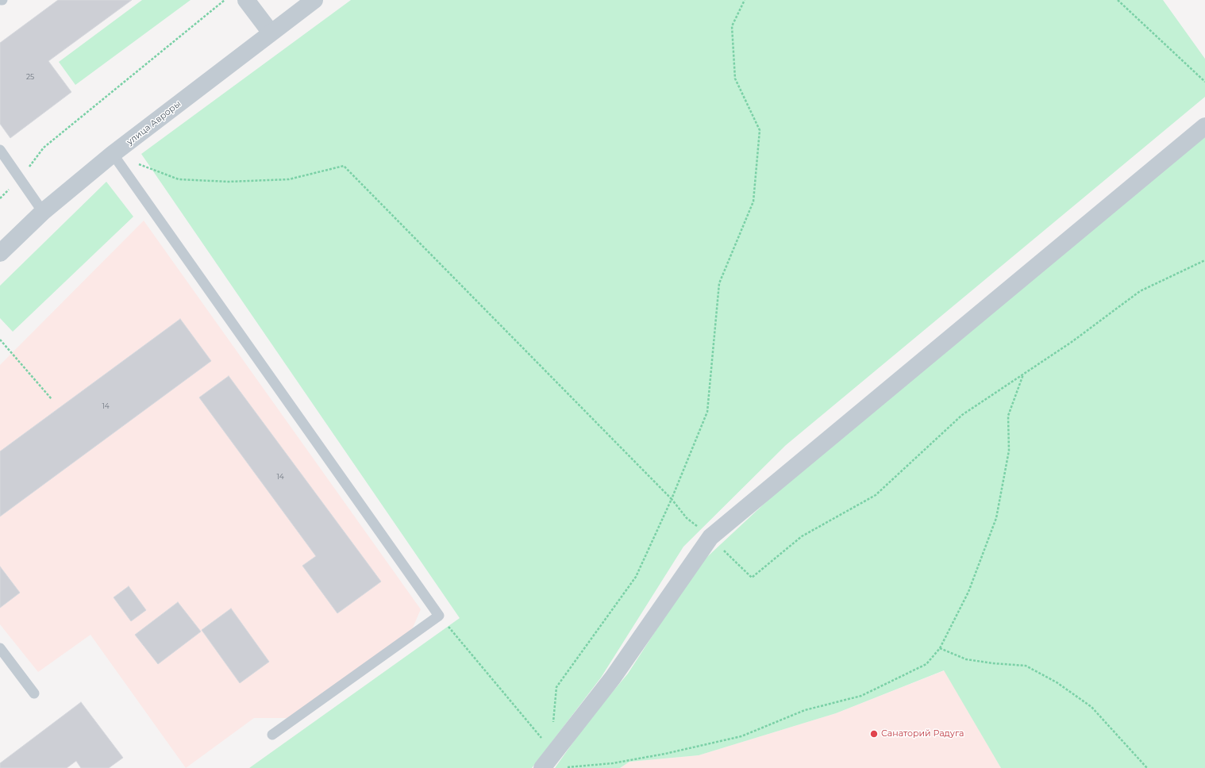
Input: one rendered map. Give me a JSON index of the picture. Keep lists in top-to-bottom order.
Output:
{
  "streets": {
    "street": ["улица Авроры"]
  },
  "places": ["Санаторий Радуга"],
  "house_numbers": ["25", "14", "14"]
}
